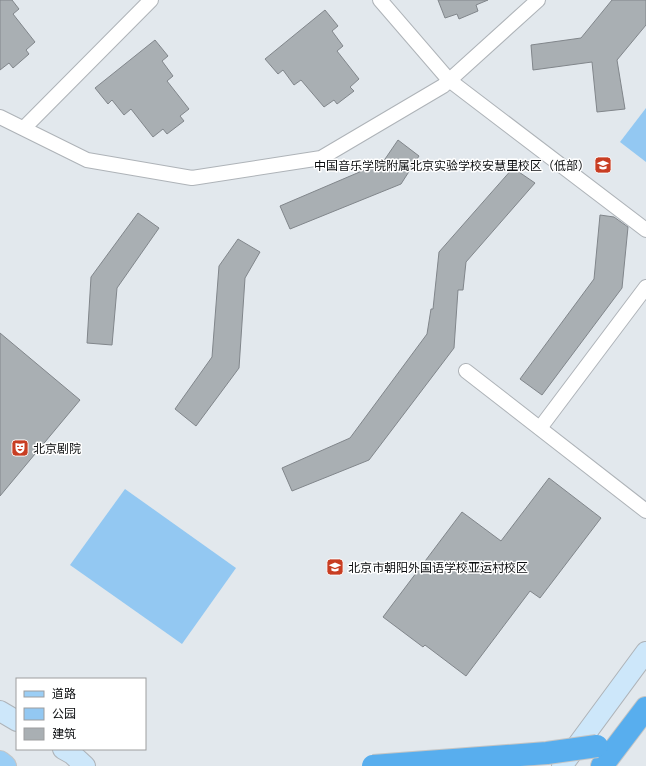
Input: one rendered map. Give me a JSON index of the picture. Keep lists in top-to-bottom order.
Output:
{
  "places": {
    "school or university": ["中国音乐学院附属北京实验学校安慧里校区（低部）", "北京市朝阳外国语学校亚运村校区"],
    "theatre": ["北京剧院"]
  },
  "legend": ["道路", "公园", "建筑"]
}
